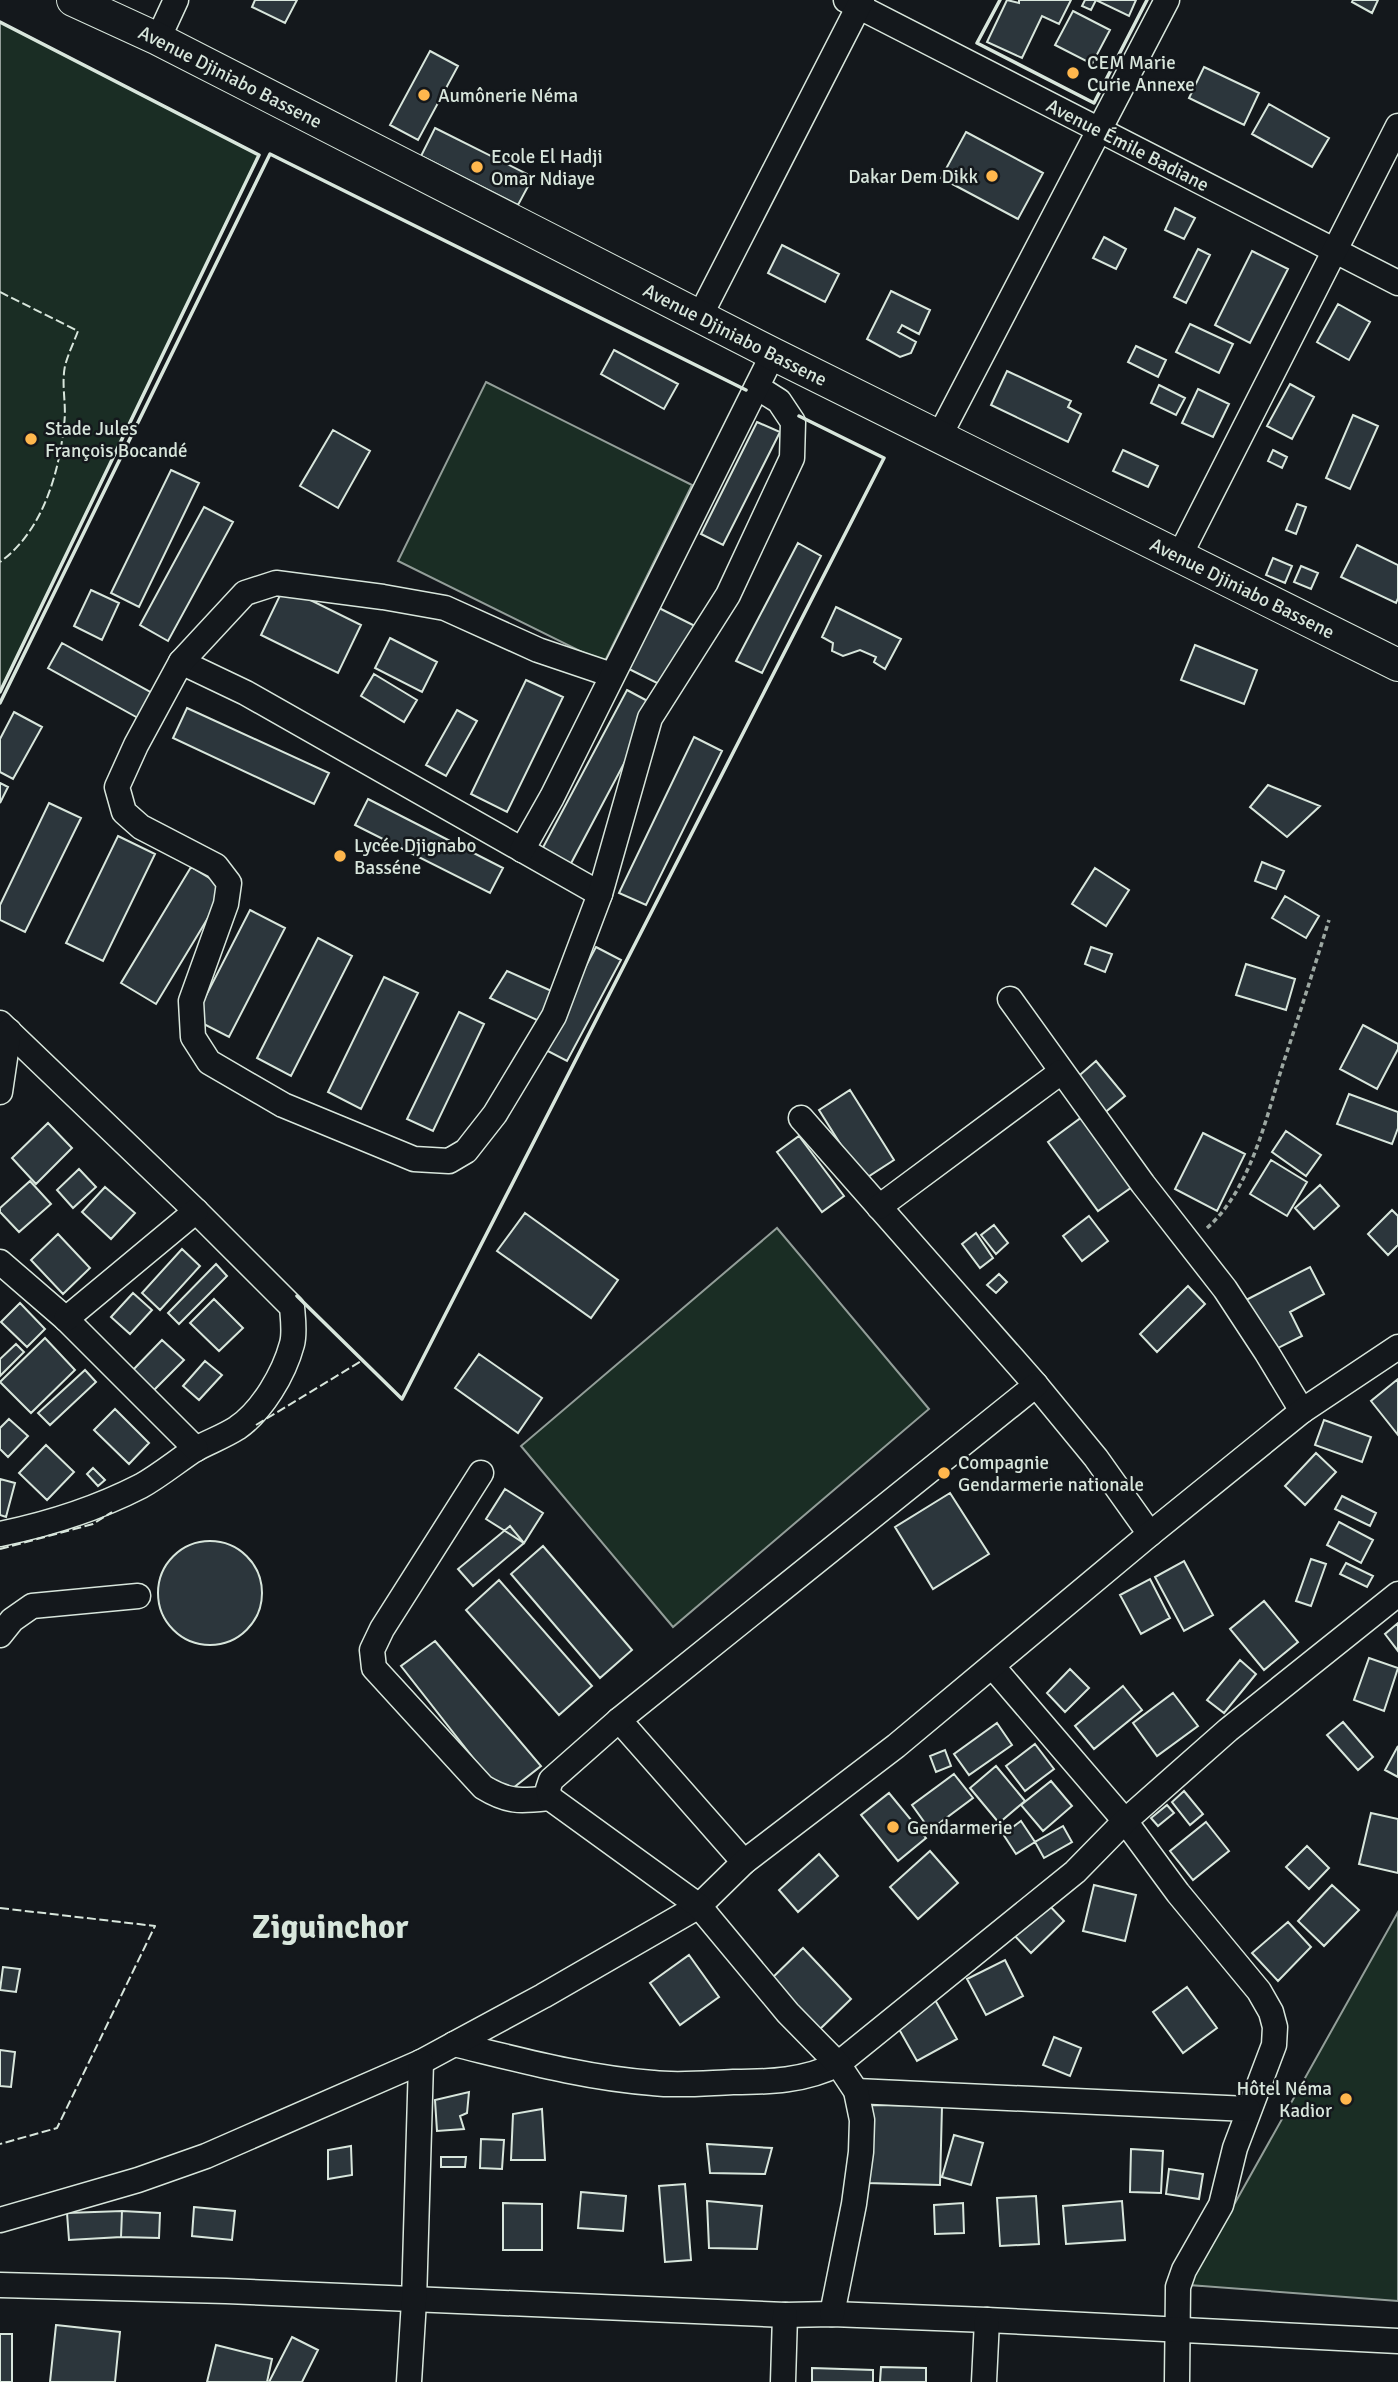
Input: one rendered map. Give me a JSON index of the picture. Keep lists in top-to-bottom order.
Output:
{
  "streets": {
    "main road": ["Avenue Djiniabo Bassene"],
    "street": ["Avenue Émile Badiane"]
  },
  "districts": ["Ziguinchor"],
  "places": [
    "CEM Marie Curie Annexe",
    "Aumônerie Néma",
    "Ecole El Hadji Omar Ndiaye",
    "Dakar Dem Dikk",
    "Stade Jules François Bocandé",
    "Lycée Djignabo Basséne",
    "Compagnie Gendarmerie nationale",
    "Gendarmerie",
    "Hôtel Néma Kadior"
  ]
}
